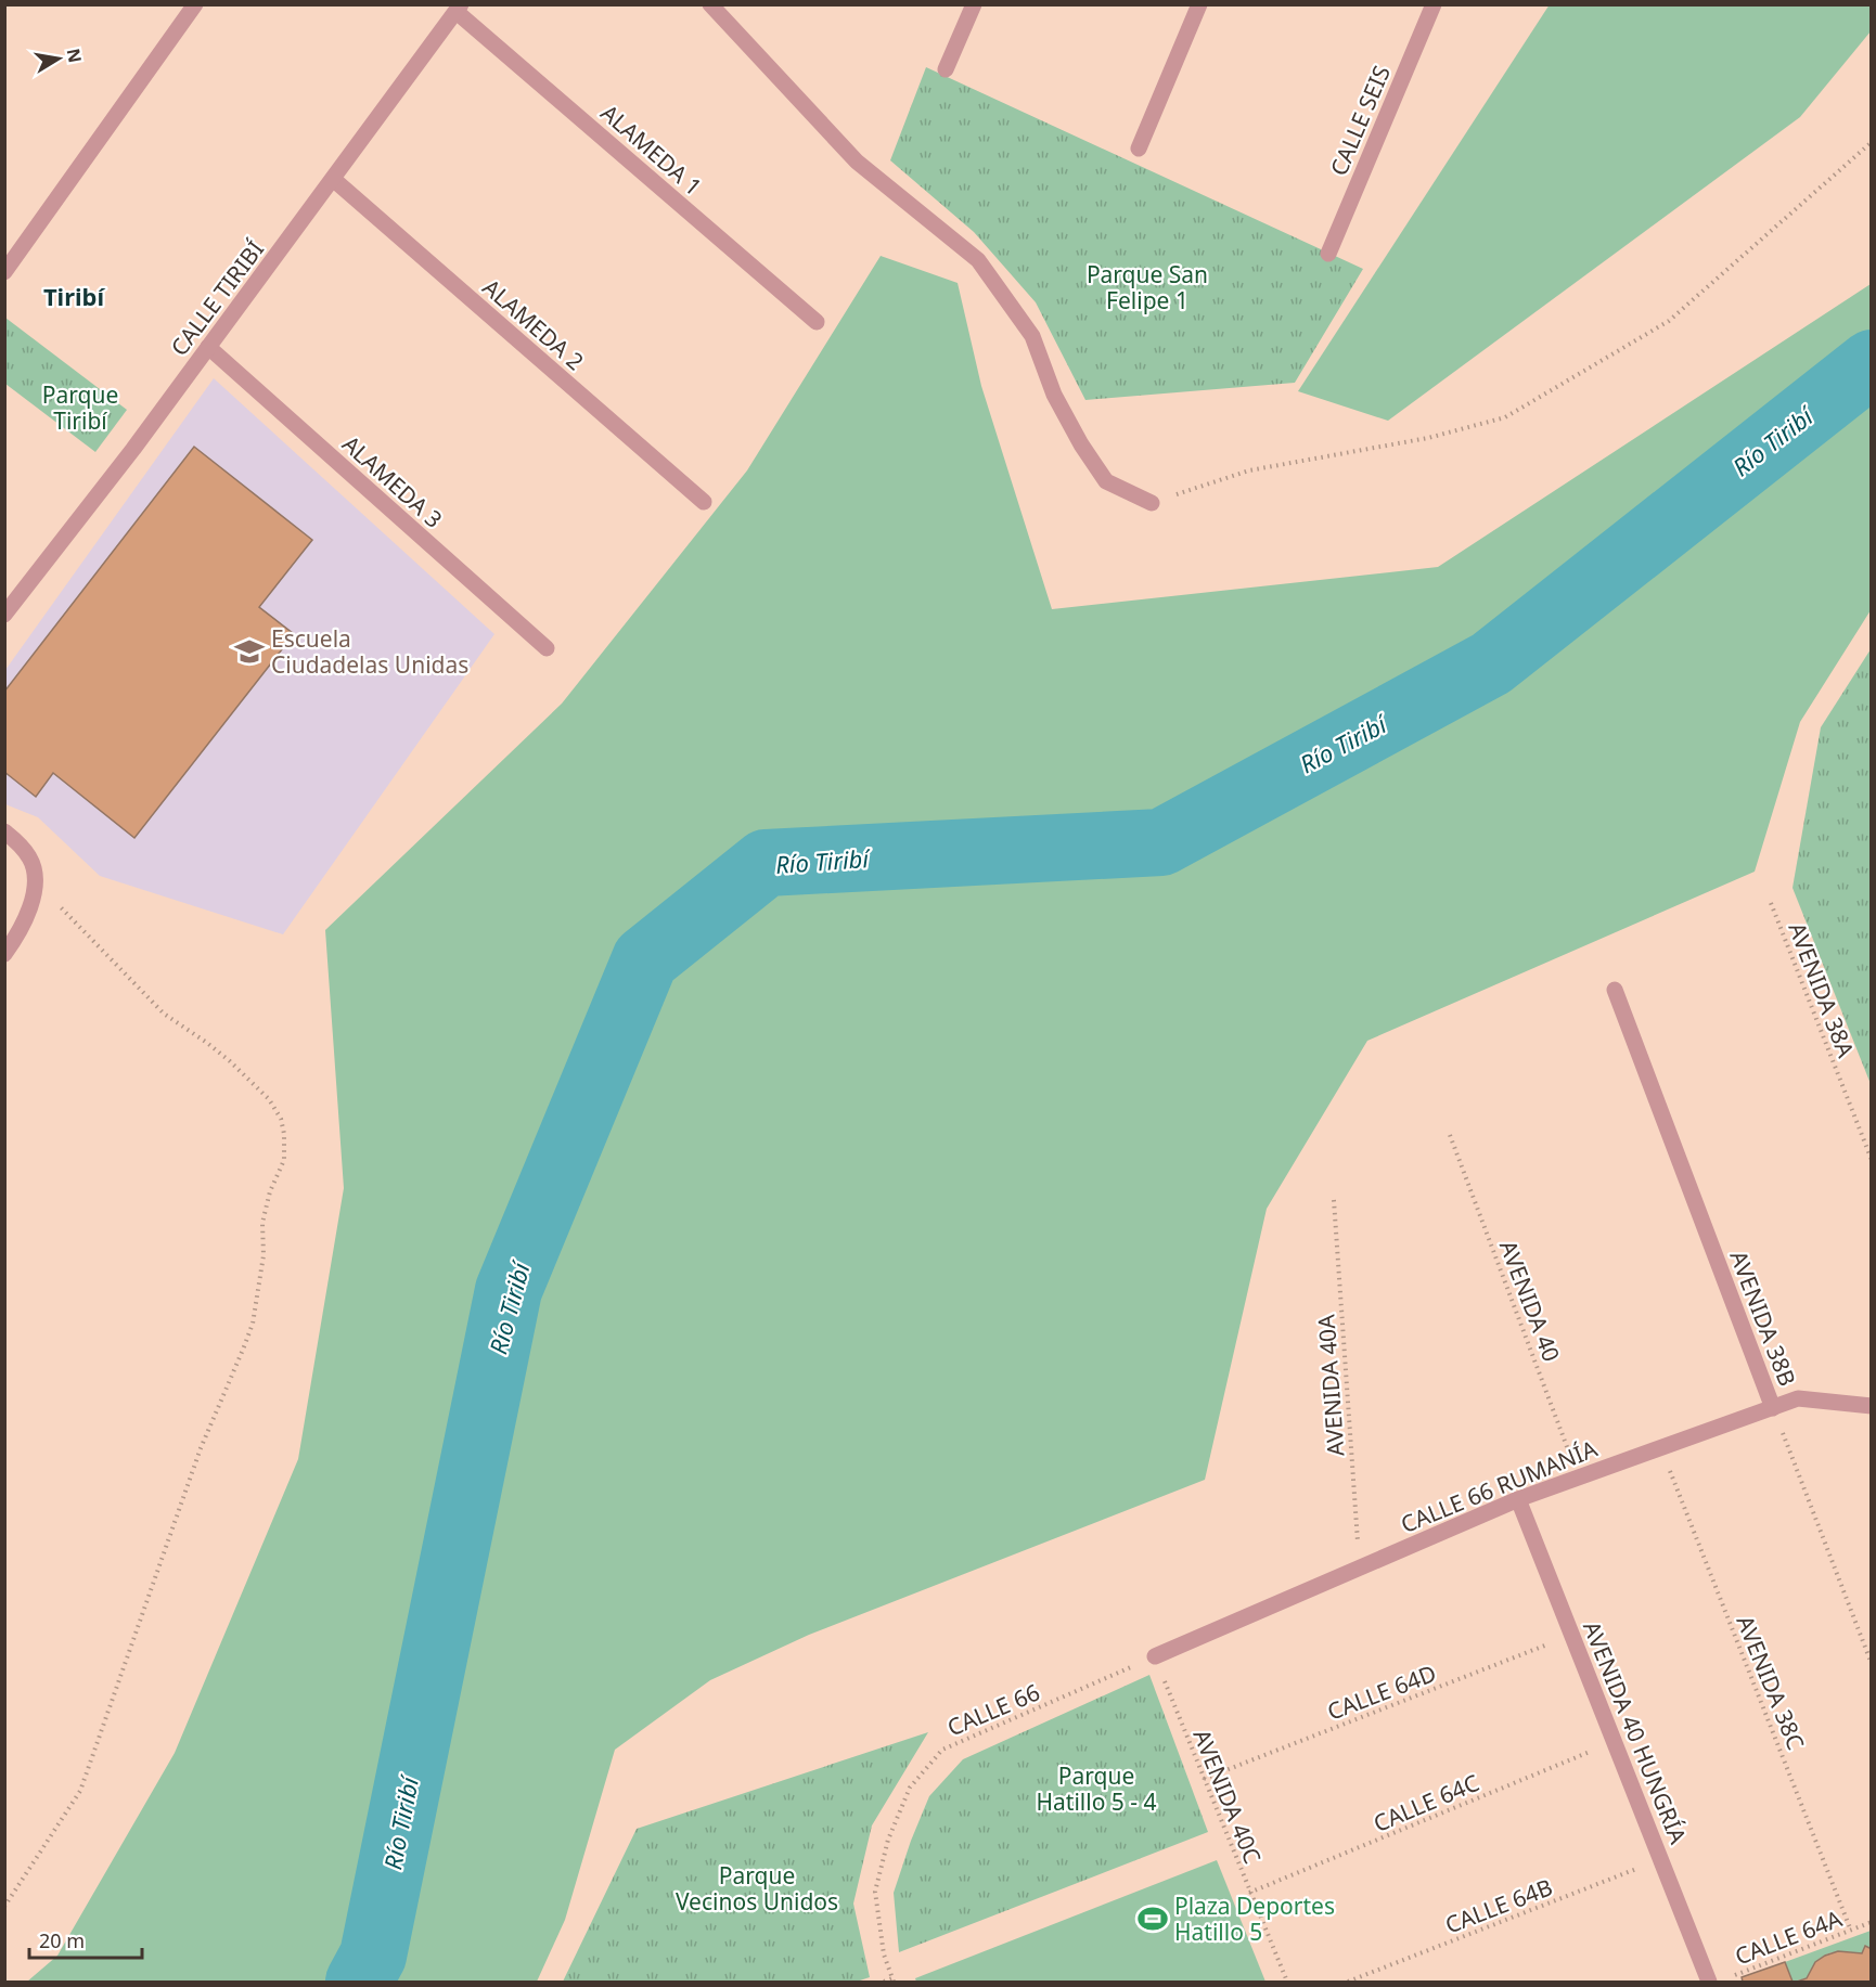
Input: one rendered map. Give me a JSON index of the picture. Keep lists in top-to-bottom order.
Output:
{
  "streets": {
    "street": [
      "CALLE SEIS",
      "ALAMEDA 1",
      "CALLE TIRIBÍ",
      "ALAMEDA 2",
      "ALAMEDA 3",
      "AVENIDA 38B",
      "CALLE 66 RUMANÍA",
      "AVENIDA 40 HUNGRÍA"
    ],
    "path": [
      "AVENIDA 38A",
      "AVENIDA 40",
      "AVENIDA 40A",
      "AVENIDA 38C",
      "CALLE 64D",
      "CALLE 66",
      "AVENIDA 40C",
      "CALLE 64C",
      "CALLE 64B",
      "CALLE 64A"
    ]
  },
  "crossings": [
    ["ALAMEDA 1", "CALLE TIRIBÍ"],
    ["CALLE TIRIBÍ", "ALAMEDA 2"],
    ["CALLE TIRIBÍ", "ALAMEDA 3"],
    ["AVENIDA 40", "CALLE 66 RUMANÍA"],
    ["AVENIDA 38B", "CALLE 66 RUMANÍA"],
    ["AVENIDA 40A", "CALLE 66 RUMANÍA"],
    ["CALLE 66 RUMANÍA", "AVENIDA 38C"],
    ["CALLE 66 RUMANÍA", "CALLE 66"],
    ["CALLE 66 RUMANÍA", "AVENIDA 40 HUNGRÍA"],
    ["CALLE 66 RUMANÍA", "AVENIDA 40C"],
    ["AVENIDA 38C", "CALLE 64A"],
    ["CALLE 64D", "AVENIDA 40 HUNGRÍA"],
    ["CALLE 64D", "AVENIDA 40C"],
    ["CALLE 66", "AVENIDA 40C"],
    ["AVENIDA 40 HUNGRÍA", "CALLE 64C"],
    ["AVENIDA 40 HUNGRÍA", "CALLE 64B"],
    ["AVENIDA 40C", "CALLE 64C"]
  ],
  "districts": ["Tiribí"],
  "water": ["Río Tiribí"],
  "parks": [
    "Parque San Felipe 1",
    "Parque Tiribí",
    "Parque Hatillo 5 - 4",
    "Parque Vecinos Unidos"
  ],
  "places": {
    "school or university": ["Escuela Ciudadelas Unidas"],
    "sports": ["Plaza Deportes Hatillo 5"]
  },
  "scale_bar": "20 m",
  "north": "right"
}
